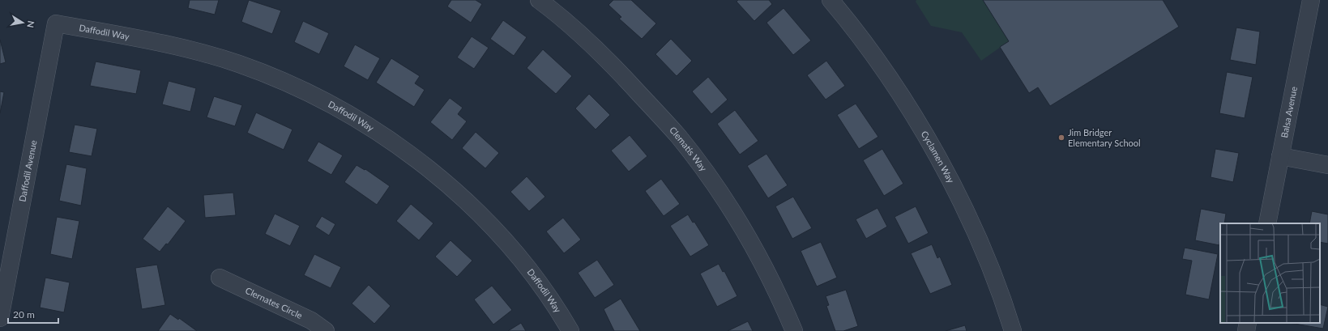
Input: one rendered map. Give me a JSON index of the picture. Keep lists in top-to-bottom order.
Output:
{
  "streets": {
    "street": [
      "Daffodil Way",
      "Balsa Avenue",
      "Clematis Way",
      "Cyclamen Way",
      "Daffodil Avenue",
      "Clernates Circle"
    ]
  },
  "crossings": [
    ["Daffodil Way", "Daffodil Avenue"]
  ],
  "places": ["Jim Bridger Elementary School"],
  "scale_bar": "20 m",
  "north": "right"
}
